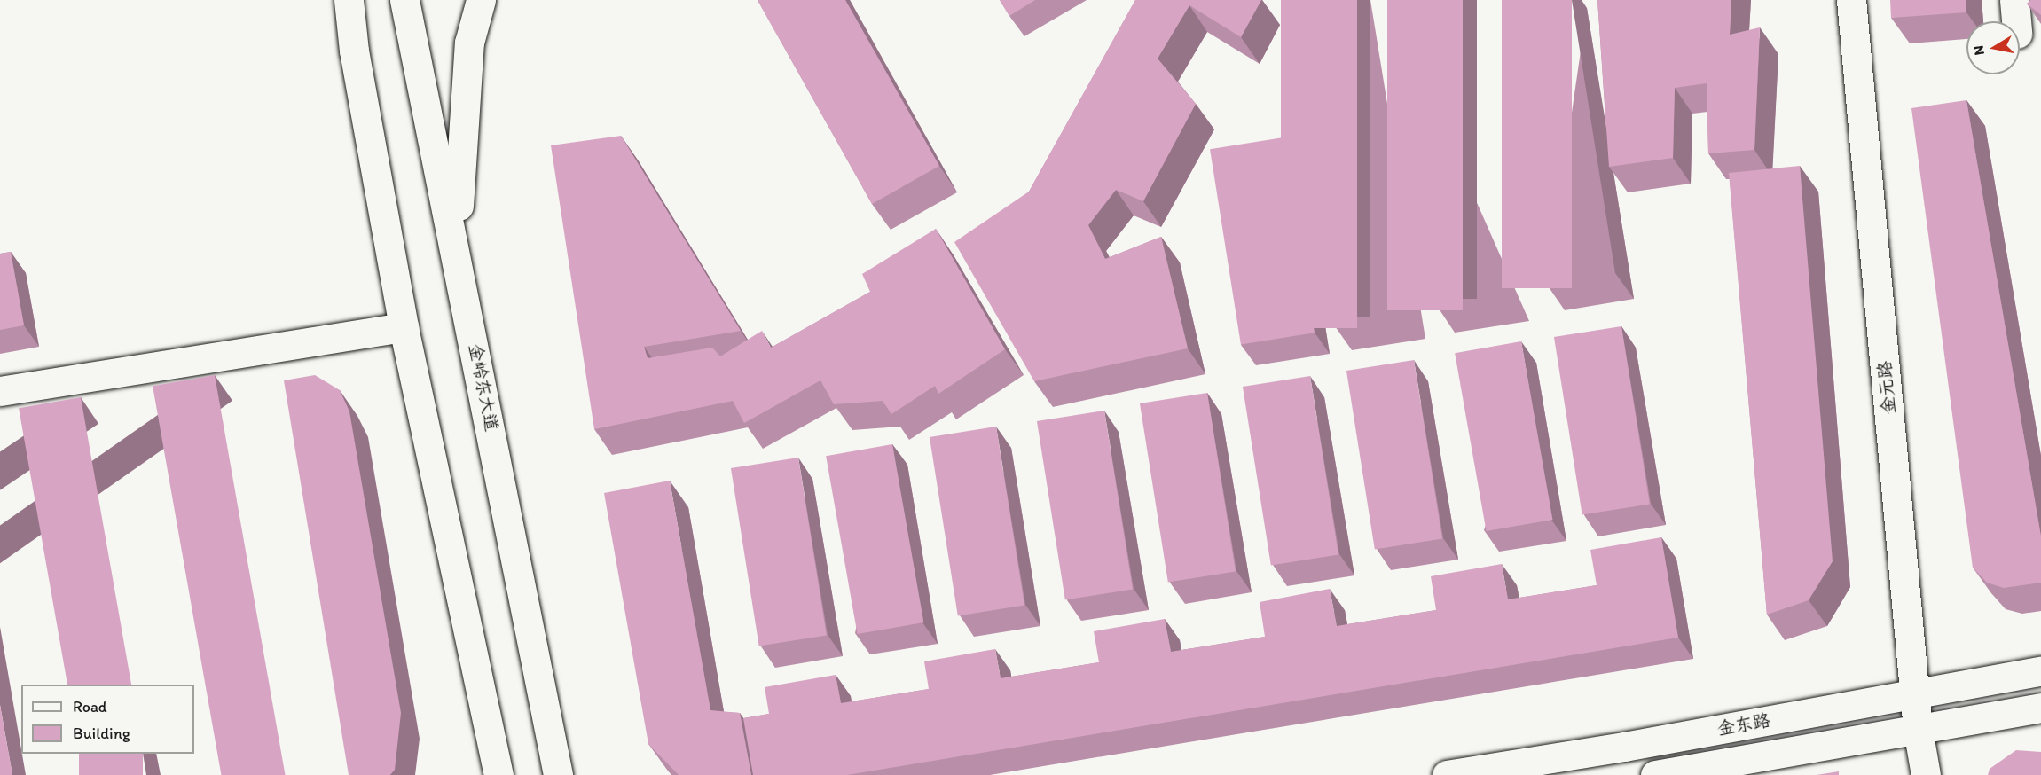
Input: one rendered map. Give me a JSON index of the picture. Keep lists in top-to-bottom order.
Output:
{
  "streets": {
    "street": ["金岭东大道", "金元路", "金东路"]
  },
  "crossings": [
    ["金元路", "金东路"]
  ],
  "legend": ["Road", "Building"],
  "north": "left"
}
